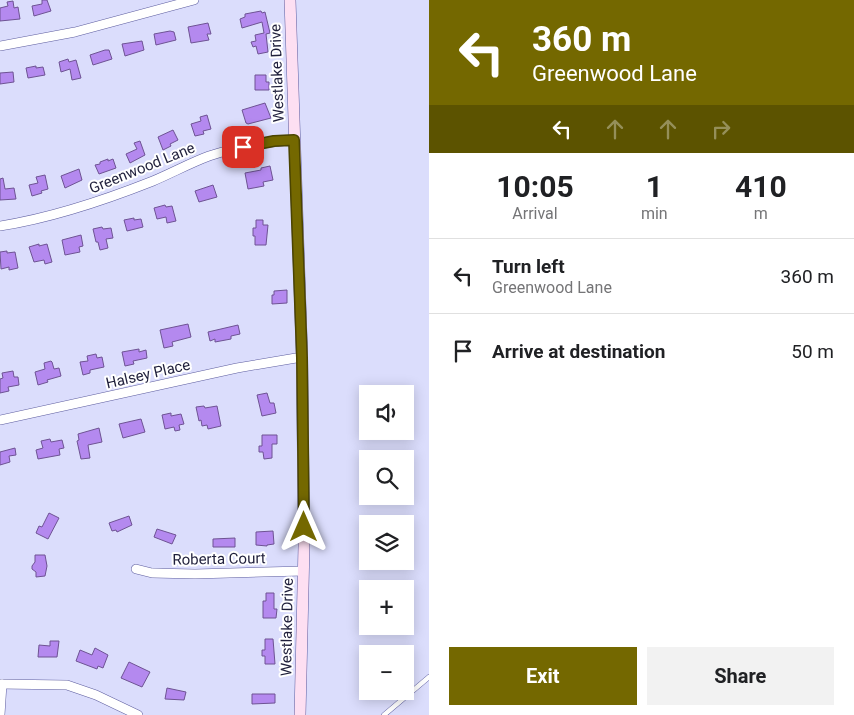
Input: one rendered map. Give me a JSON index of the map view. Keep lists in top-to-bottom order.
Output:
{
  "streets": {
    "street": [
      "Westlake Drive",
      "Greenwood Lane",
      "Halsey Place",
      "Roberta Court"
    ]
  },
  "crossings": [
    ["Westlake Drive", "Greenwood Lane"],
    ["Westlake Drive", "Halsey Place"],
    ["Westlake Drive", "Roberta Court"]
  ],
  "page": {
    "turn": ["360 m", "Greenwood Lane"],
    "eta": [
      "10:05",
      "Arrival",
      "1",
      "min",
      "410",
      "m"
    ],
    "list": [
      {
        "name": "Turn left",
        "note": "Greenwood Lane",
        "value": "360 m"
      },
      {
        "name": "Arrive at destination",
        "value": "50 m"
      }
    ],
    "map_buttons": ["+", "−"],
    "buttons": ["Exit", "Share"]
  }
}
